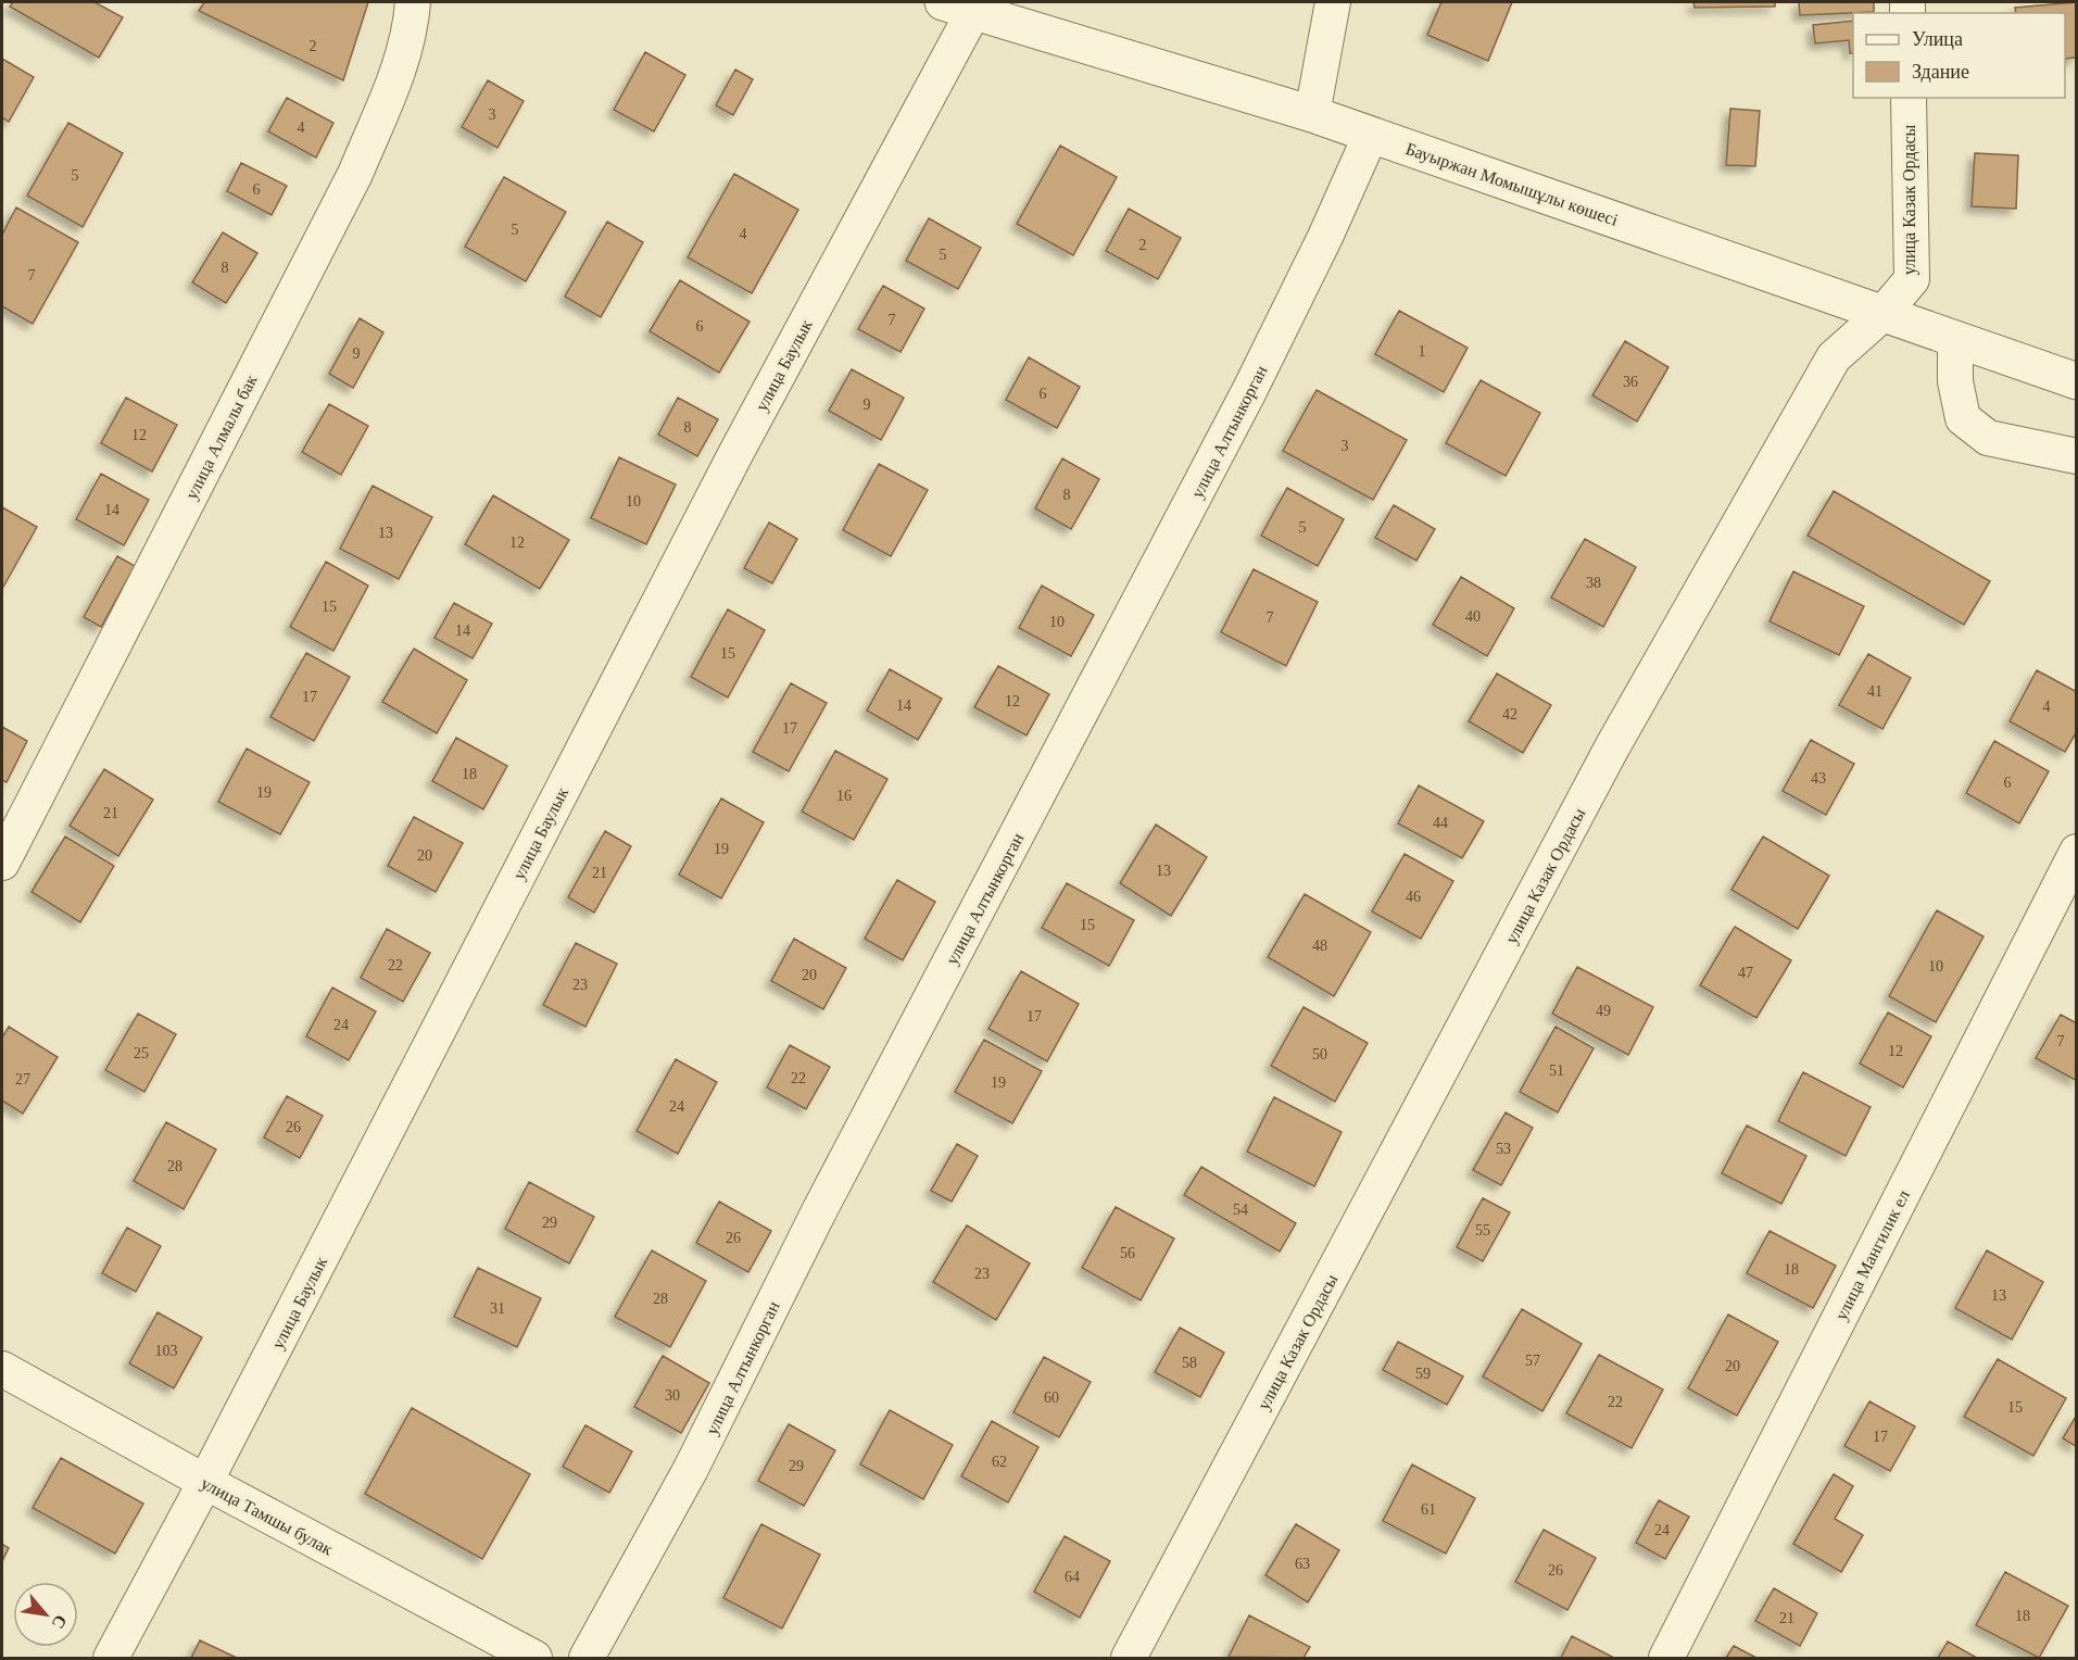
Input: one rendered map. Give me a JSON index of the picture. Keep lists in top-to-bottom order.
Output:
{
  "streets": {
    "street": [
      "Бауыржан Момышұлы көшесі",
      "улица Казак Ордасы",
      "улица Баулык",
      "улица Алтынкорган",
      "улица Алмалы бак",
      "улица Мангилик ел",
      "улица Тамшы булак"
    ]
  },
  "crossings": [
    ["Бауыржан Момышұлы көшесі", "улица Казак Ордасы"],
    ["Бауыржан Момышұлы көшесі", "улица Баулык"],
    ["Бауыржан Момышұлы көшесі", "улица Алтынкорган"],
    ["улица Баулык", "улица Тамшы булак"]
  ],
  "house_numbers": [
    "2",
    "3",
    "4",
    "5",
    "6",
    "5",
    "4",
    "2",
    "5",
    "8",
    "7",
    "7",
    "6",
    "1",
    "9",
    "36",
    "6",
    "9",
    "8",
    "12",
    "3",
    "8",
    "10",
    "14",
    "5",
    "13",
    "12",
    "38",
    "15",
    "40",
    "7",
    "10",
    "14",
    "15",
    "41",
    "17",
    "12",
    "14",
    "4",
    "42",
    "17",
    "18",
    "43",
    "6",
    "19",
    "16",
    "21",
    "44",
    "19",
    "20",
    "13",
    "21",
    "46",
    "15",
    "48",
    "22",
    "10",
    "47",
    "20",
    "23",
    "49",
    "17",
    "24",
    "7",
    "12",
    "25",
    "50",
    "51",
    "22",
    "27",
    "19",
    "24",
    "26",
    "53",
    "28",
    "54",
    "29",
    "55",
    "26",
    "56",
    "18",
    "23",
    "13",
    "28",
    "31",
    "103",
    "57",
    "58",
    "20",
    "59",
    "30",
    "60",
    "22",
    "15",
    "17",
    "62",
    "29",
    "61",
    "24",
    "63",
    "26",
    "64",
    "18",
    "21"
  ],
  "legend": ["Улица", "Здание"],
  "north": "bottom right"
}
